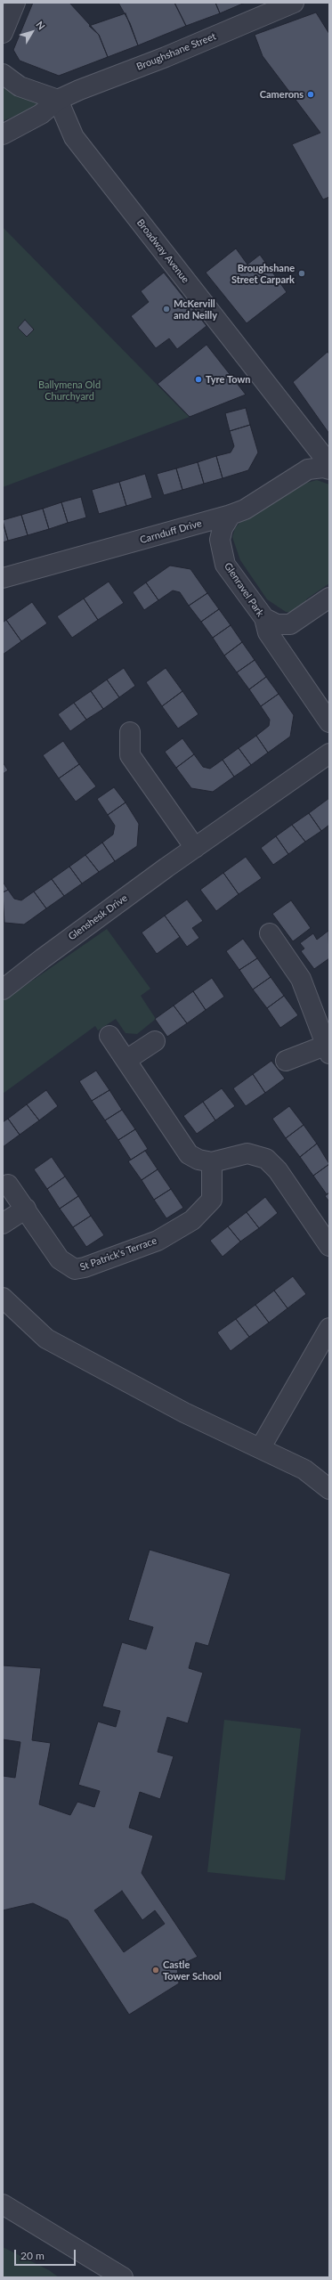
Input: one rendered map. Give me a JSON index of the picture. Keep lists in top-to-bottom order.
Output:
{
  "streets": {
    "street": [
      "Broughshane Street",
      "Broadway Avenue",
      "Carnduff Drive",
      "Glenravel Park",
      "Glenshesk Drive",
      "St Patrick's Terrace"
    ]
  },
  "crossings": [
    ["Broughshane Street", "Broadway Avenue"],
    ["Carnduff Drive", "Glenravel Park"]
  ],
  "parks": ["Ballymena Old Churchyard"],
  "places": [
    "Camerons",
    "Broughshane Street Carpark",
    "McKervill and Neilly",
    "Tyre Town",
    "Castle Tower School"
  ],
  "scale_bar": "20 m",
  "north": "top right"
}
